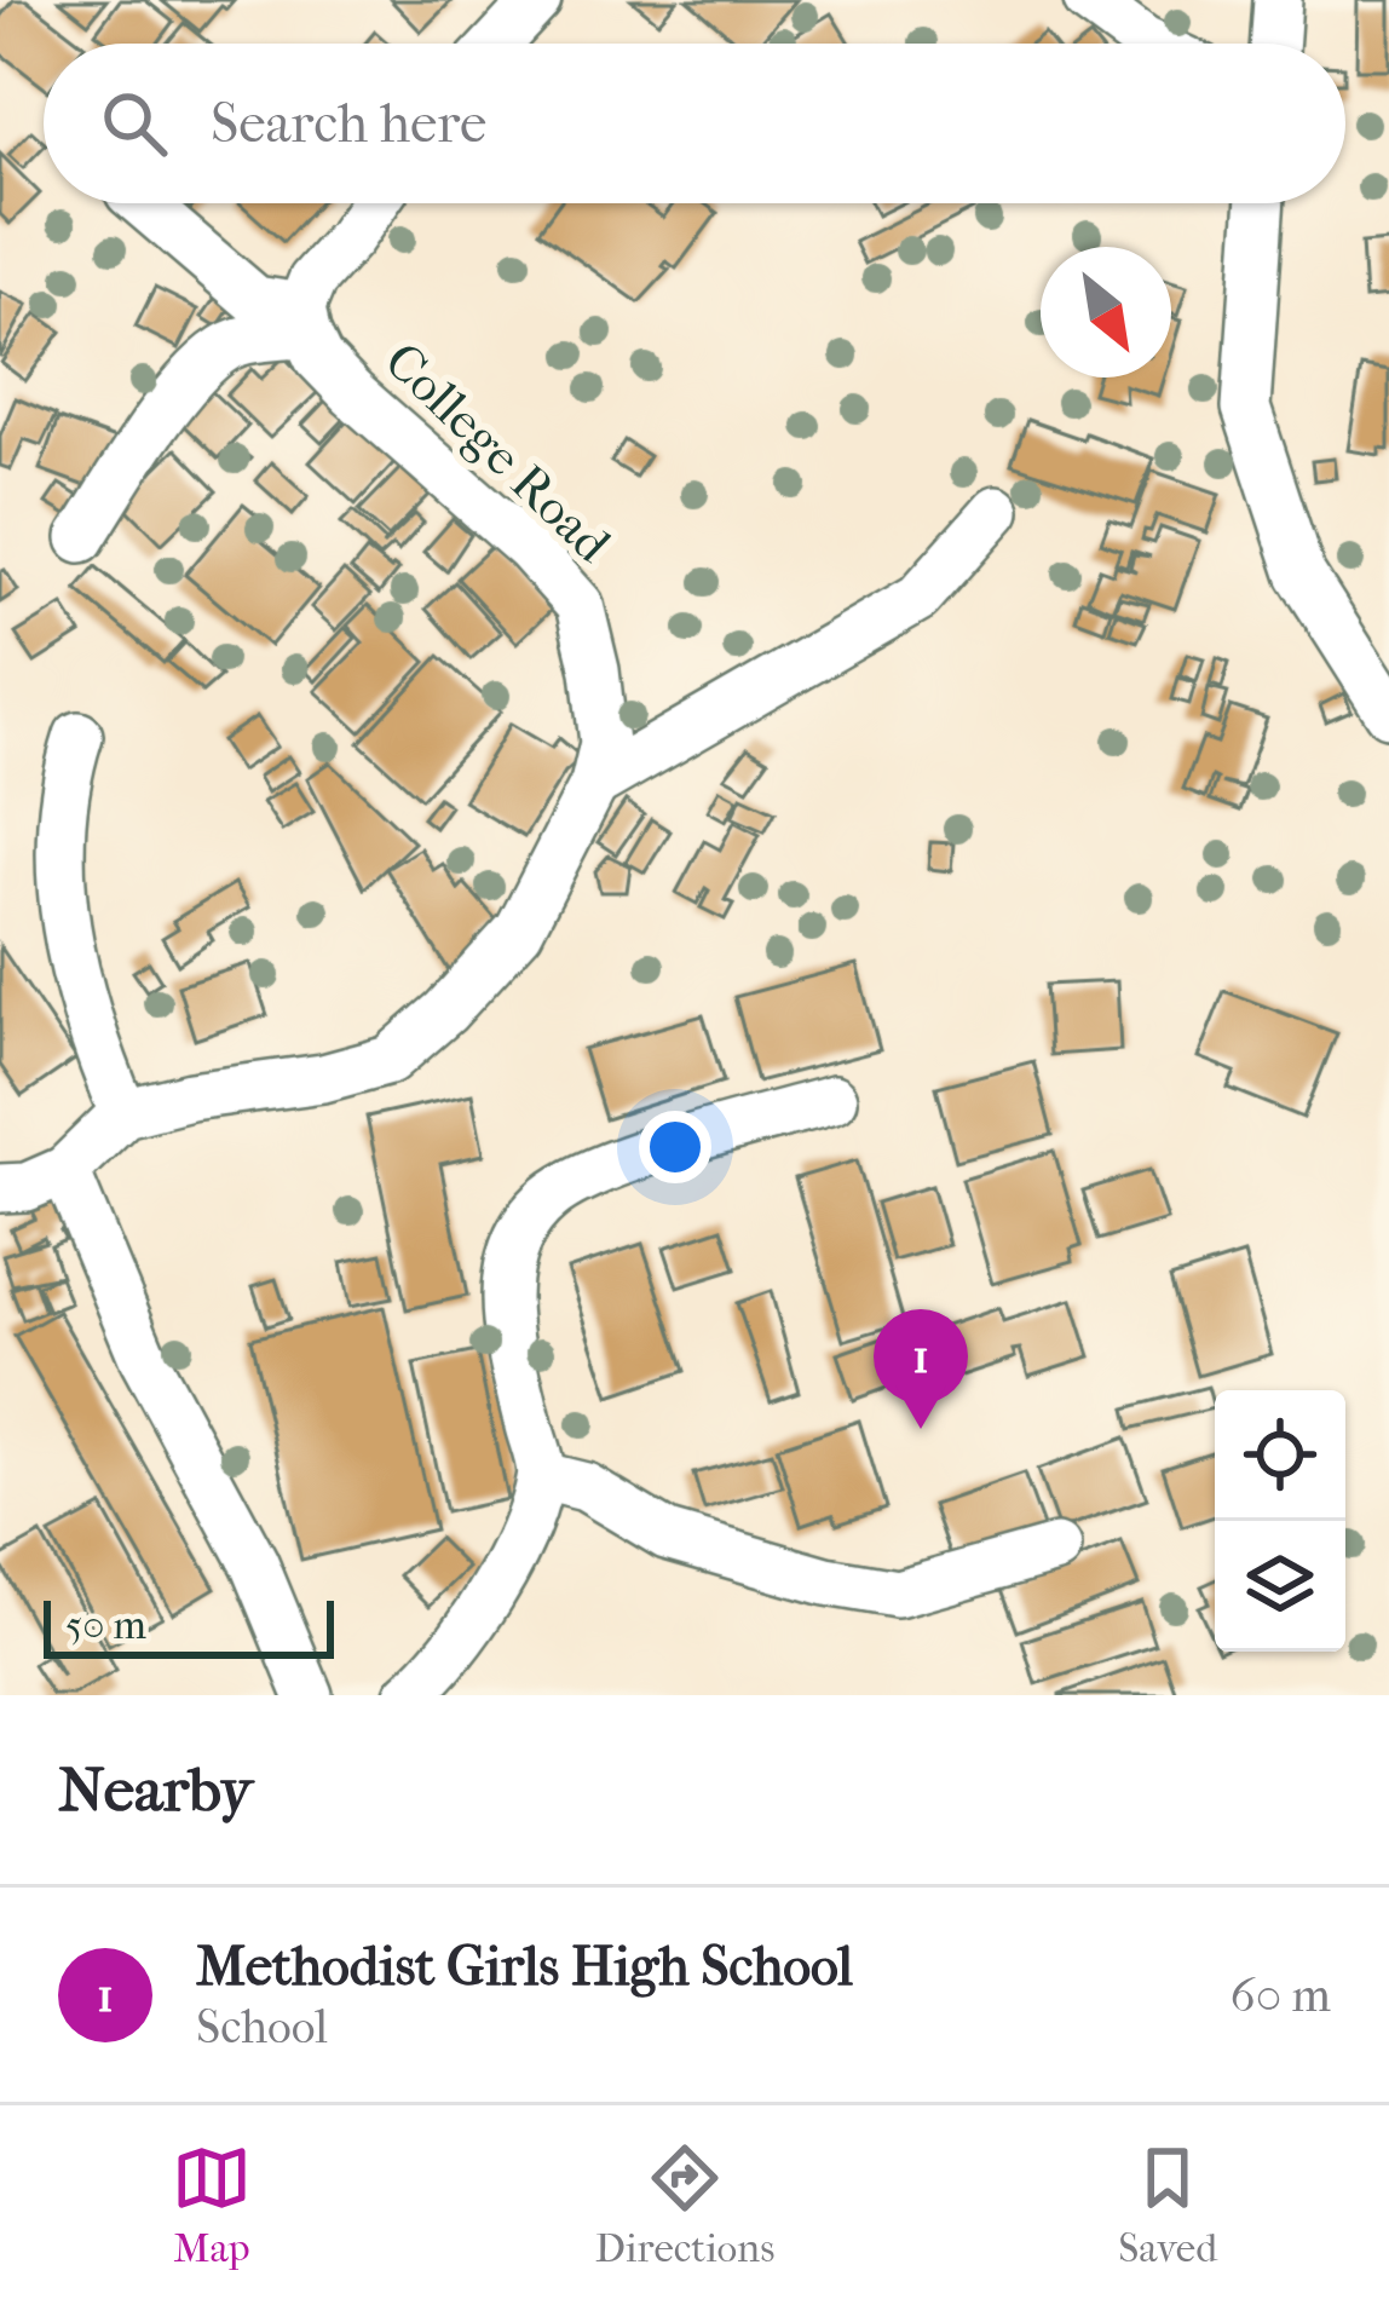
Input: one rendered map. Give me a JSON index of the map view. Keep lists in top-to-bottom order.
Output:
{
  "streets": {
    "street": ["College Road"]
  },
  "scale_bar": "50 m",
  "north": "bottom right",
  "page": {
    "search": "Search here",
    "pins": "1",
    "scale": "50 m",
    "heading": "Nearby",
    "list": [
      {
        "mark": "1",
        "name": "Methodist Girls High School",
        "note": "School",
        "value": "60 m"
      }
    ],
    "nav": ["Map", "Directions", "Saved"]
  }
}
